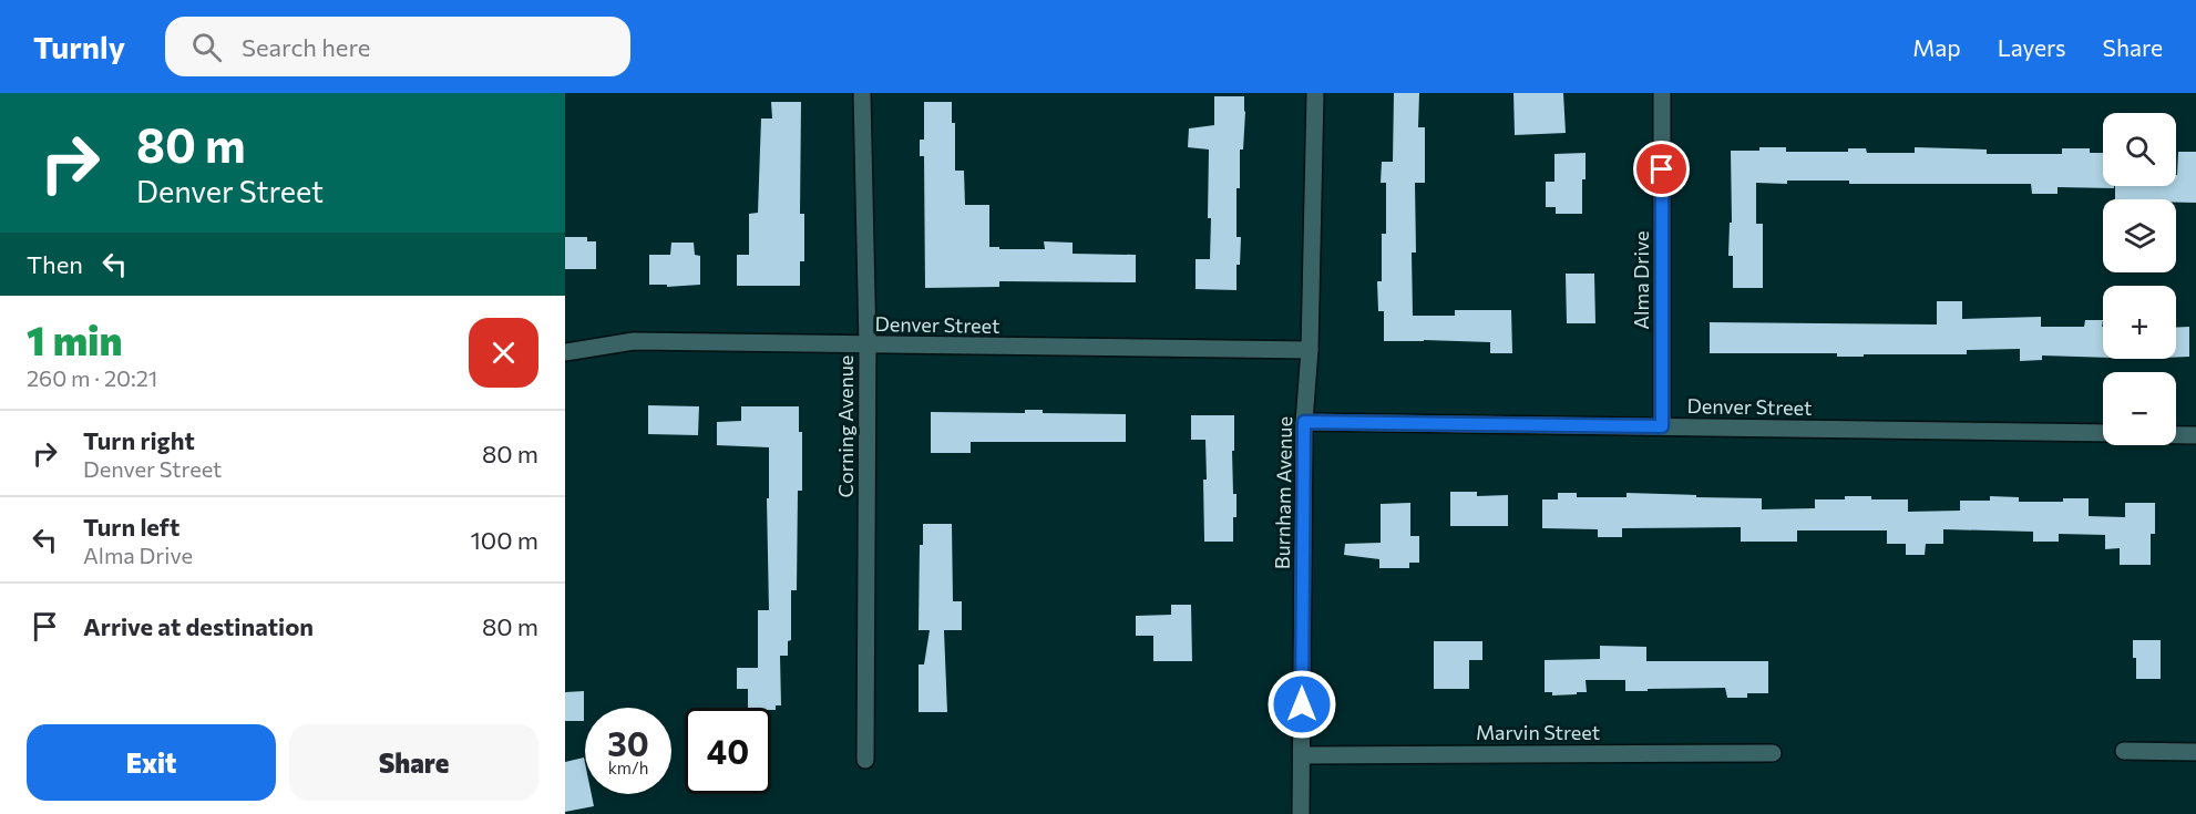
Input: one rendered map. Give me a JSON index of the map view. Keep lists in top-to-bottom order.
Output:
{
  "streets": {
    "street": [
      "Alma Drive",
      "Denver Street",
      "Corning Avenue",
      "Burnham Avenue",
      "Marvin Street"
    ]
  },
  "crossings": [
    ["Alma Drive", "Denver Street"],
    ["Denver Street", "Corning Avenue"],
    ["Denver Street", "Burnham Avenue"],
    ["Burnham Avenue", "Marvin Street"]
  ],
  "page": {
    "header": "Turnly",
    "search": "Search here",
    "nav": ["Map", "Layers", "Share"],
    "turn": ["80 m", "Denver Street"],
    "map_buttons": ["+", "−"],
    "then": "Then",
    "heading": ["1 min", "260 m · 20:21"],
    "list": [
      {
        "name": "Turn right",
        "note": "Denver Street",
        "value": "80 m"
      },
      {
        "name": "Turn left",
        "note": "Alma Drive",
        "value": "100 m"
      },
      {
        "name": "Arrive at destination",
        "value": "80 m"
      }
    ],
    "speed": "30 km/h",
    "limit": "40",
    "buttons": ["Exit", "Share"]
  }
}
